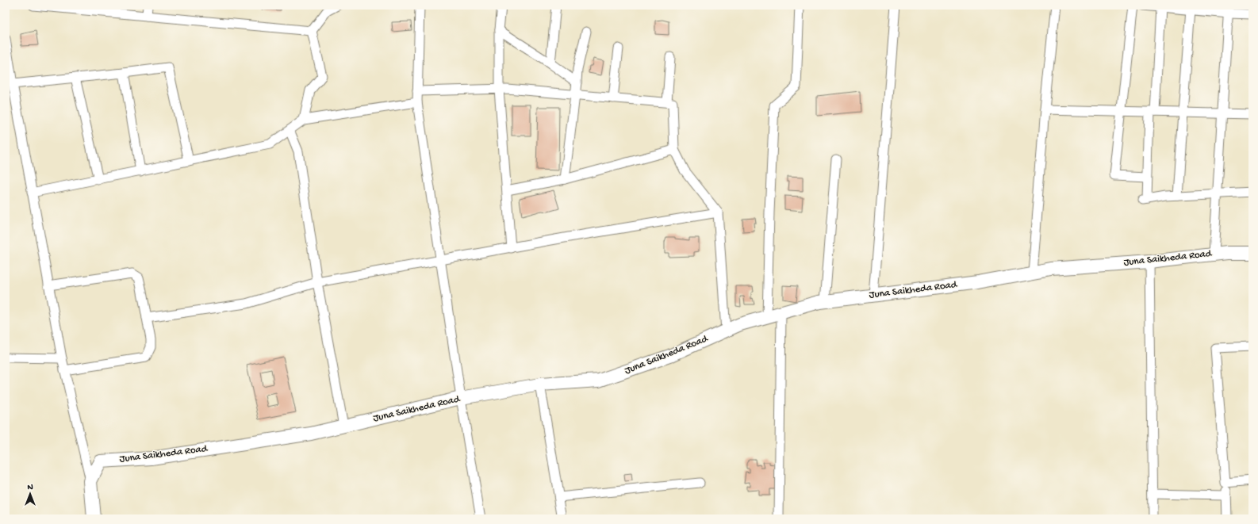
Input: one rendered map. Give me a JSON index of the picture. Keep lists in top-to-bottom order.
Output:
{
  "streets": {
    "main road": ["Juna Saikheda Road"]
  },
  "north": "top"
}
